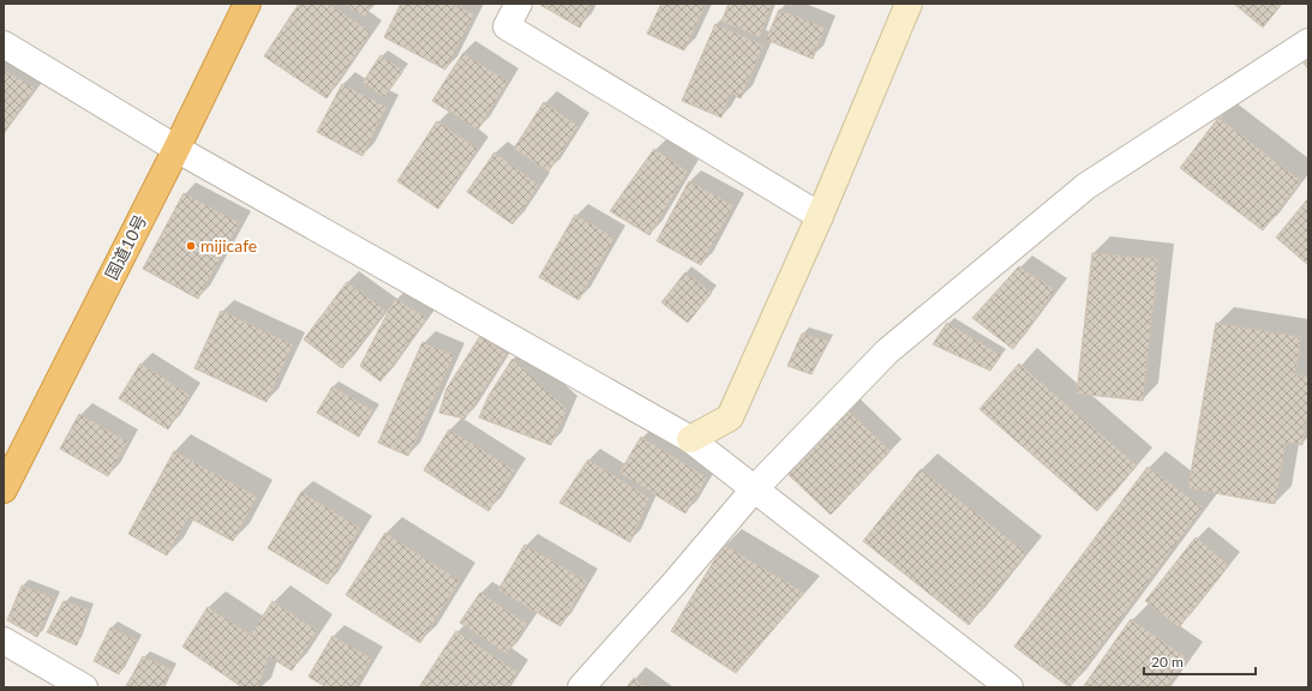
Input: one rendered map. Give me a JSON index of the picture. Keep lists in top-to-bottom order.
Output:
{
  "streets": {
    "highway": ["国道10号"]
  },
  "places": ["mijicafe"],
  "scale_bar": "20 m"
}
